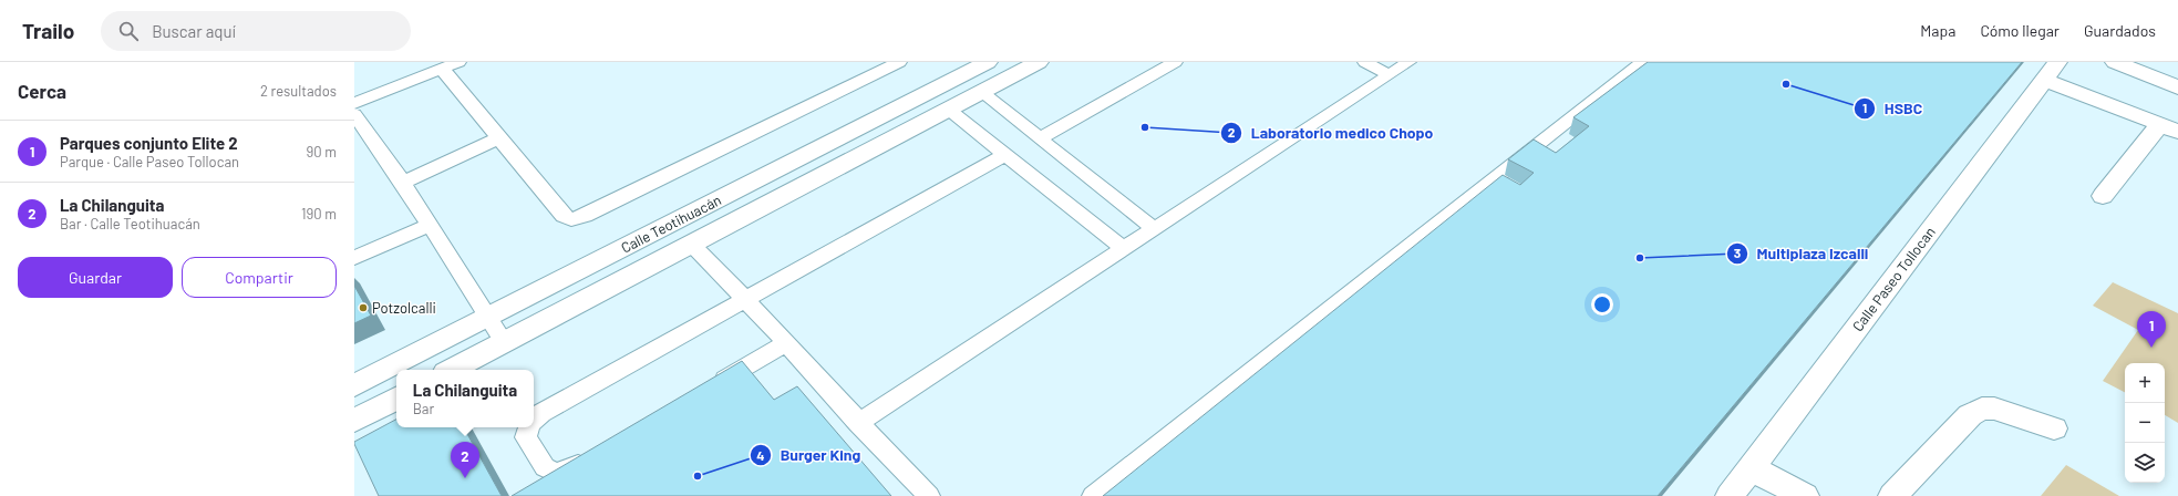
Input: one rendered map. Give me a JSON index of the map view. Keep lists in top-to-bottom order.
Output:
{
  "streets": {
    "street": ["Calle Teotihuacán", "Calle Paseo Tollocan"]
  },
  "places": [
    "HSBC",
    "Laboratorio medico Chopo",
    "Multiplaza Izcalli",
    "Potzolcalli",
    "Burger King"
  ],
  "page": {
    "header": "Trailo",
    "search": "Buscar aquí",
    "nav": ["Mapa", "Cómo llegar", "Guardados"],
    "heading": ["Cerca", "2 resultados"],
    "list": [
      {
        "mark": "1",
        "name": "Parques conjunto Elite 2",
        "note": "Parque · Calle Paseo Tollocan",
        "value": "90 m"
      },
      {
        "mark": "2",
        "name": "La Chilanguita",
        "note": "Bar · Calle Teotihuacán",
        "value": "190 m"
      }
    ],
    "buttons": ["Guardar", "Compartir"],
    "pins": ["1", "2"],
    "map_buttons": ["+", "−"],
    "popup": ["La Chilanguita", "Bar"]
  }
}
